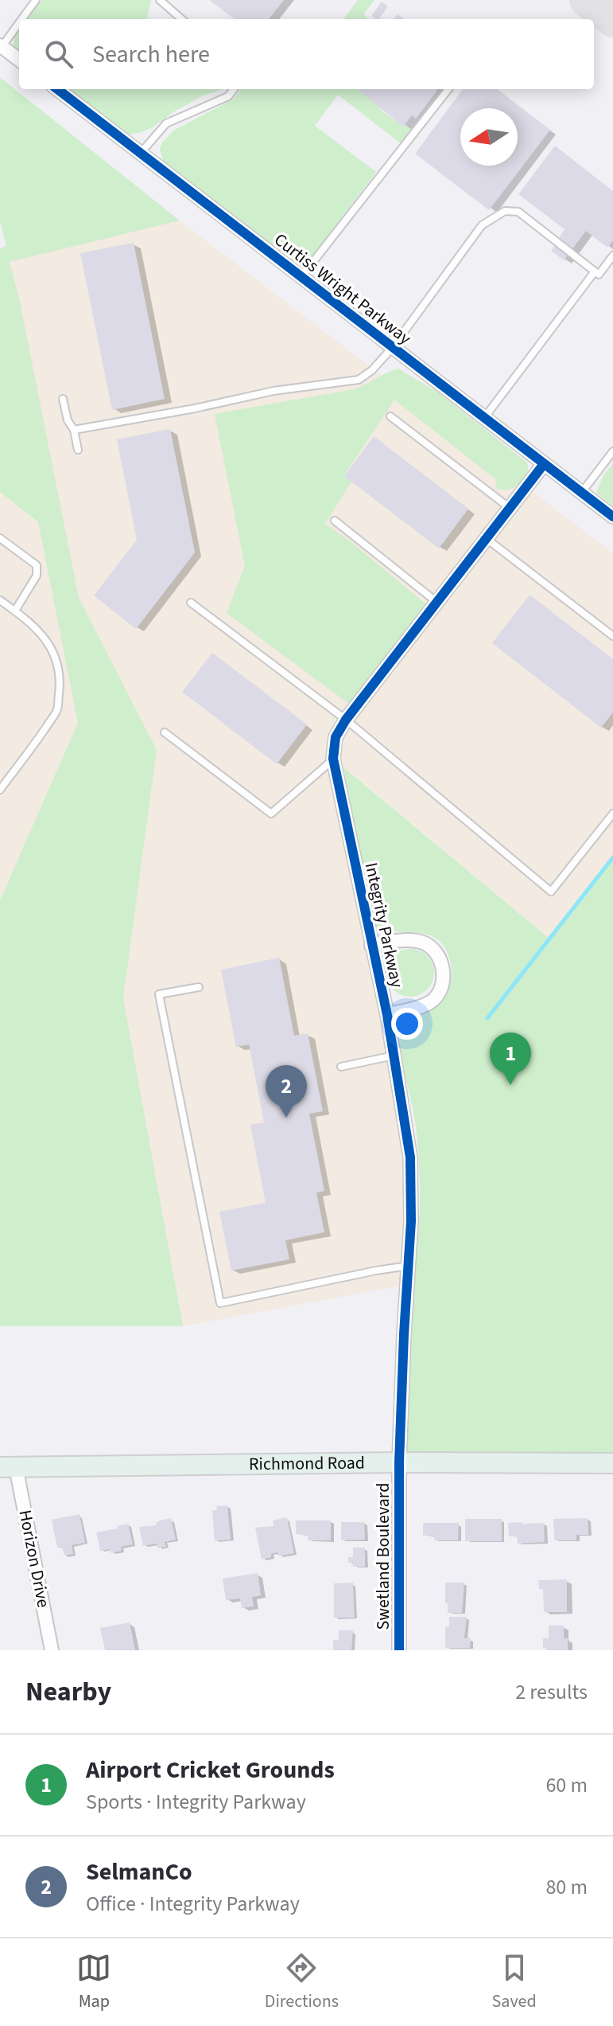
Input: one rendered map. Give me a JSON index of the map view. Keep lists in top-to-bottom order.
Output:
{
  "streets": {
    "main road": ["Richmond Road"],
    "street": [
      "Curtiss Wright Parkway",
      "Integrity Parkway",
      "Swetland Boulevard",
      "Horizon Drive"
    ]
  },
  "crossings": [
    ["Curtiss Wright Parkway", "Integrity Parkway"],
    ["Integrity Parkway", "Richmond Road"],
    ["Integrity Parkway", "Swetland Boulevard"],
    ["Richmond Road", "Swetland Boulevard"],
    ["Richmond Road", "Horizon Drive"]
  ],
  "north": "left",
  "page": {
    "search": "Search here",
    "pins": ["1", "2"],
    "heading": ["Nearby", "2 results"],
    "list": [
      {
        "mark": "1",
        "name": "Airport Cricket Grounds",
        "note": "Sports · Integrity Parkway",
        "value": "60 m"
      },
      {
        "mark": "2",
        "name": "SelmanCo",
        "note": "Office · Integrity Parkway",
        "value": "80 m"
      }
    ],
    "nav": ["Map", "Directions", "Saved"]
  }
}
